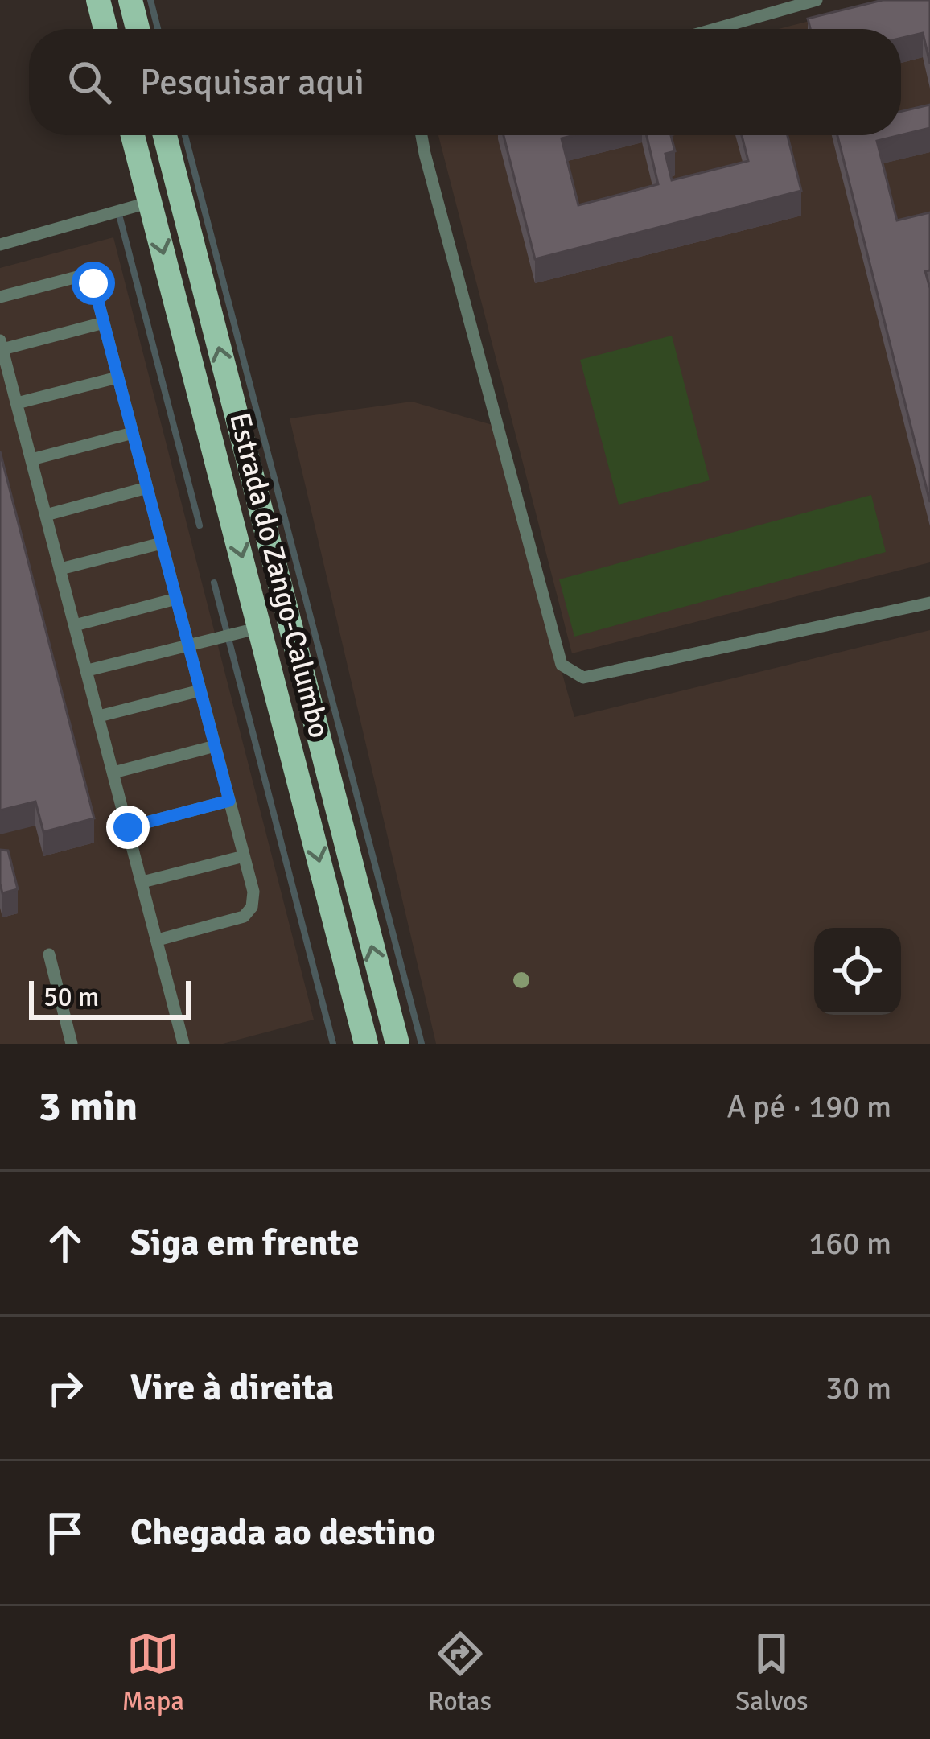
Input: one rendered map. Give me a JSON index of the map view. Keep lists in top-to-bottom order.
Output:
{
  "streets": {
    "main road": ["Estrada do Zango-Calumbo"]
  },
  "scale_bar": "50 m",
  "page": {
    "search": "Pesquisar aqui",
    "scale": "50 m",
    "heading": ["3 min", "A pé · 190 m"],
    "list": [
      ["Siga em frente", "160 m"],
      ["Vire à direita", "30 m"],
      "Chegada ao destino"
    ],
    "nav": ["Mapa", "Rotas", "Salvos"]
  }
}
